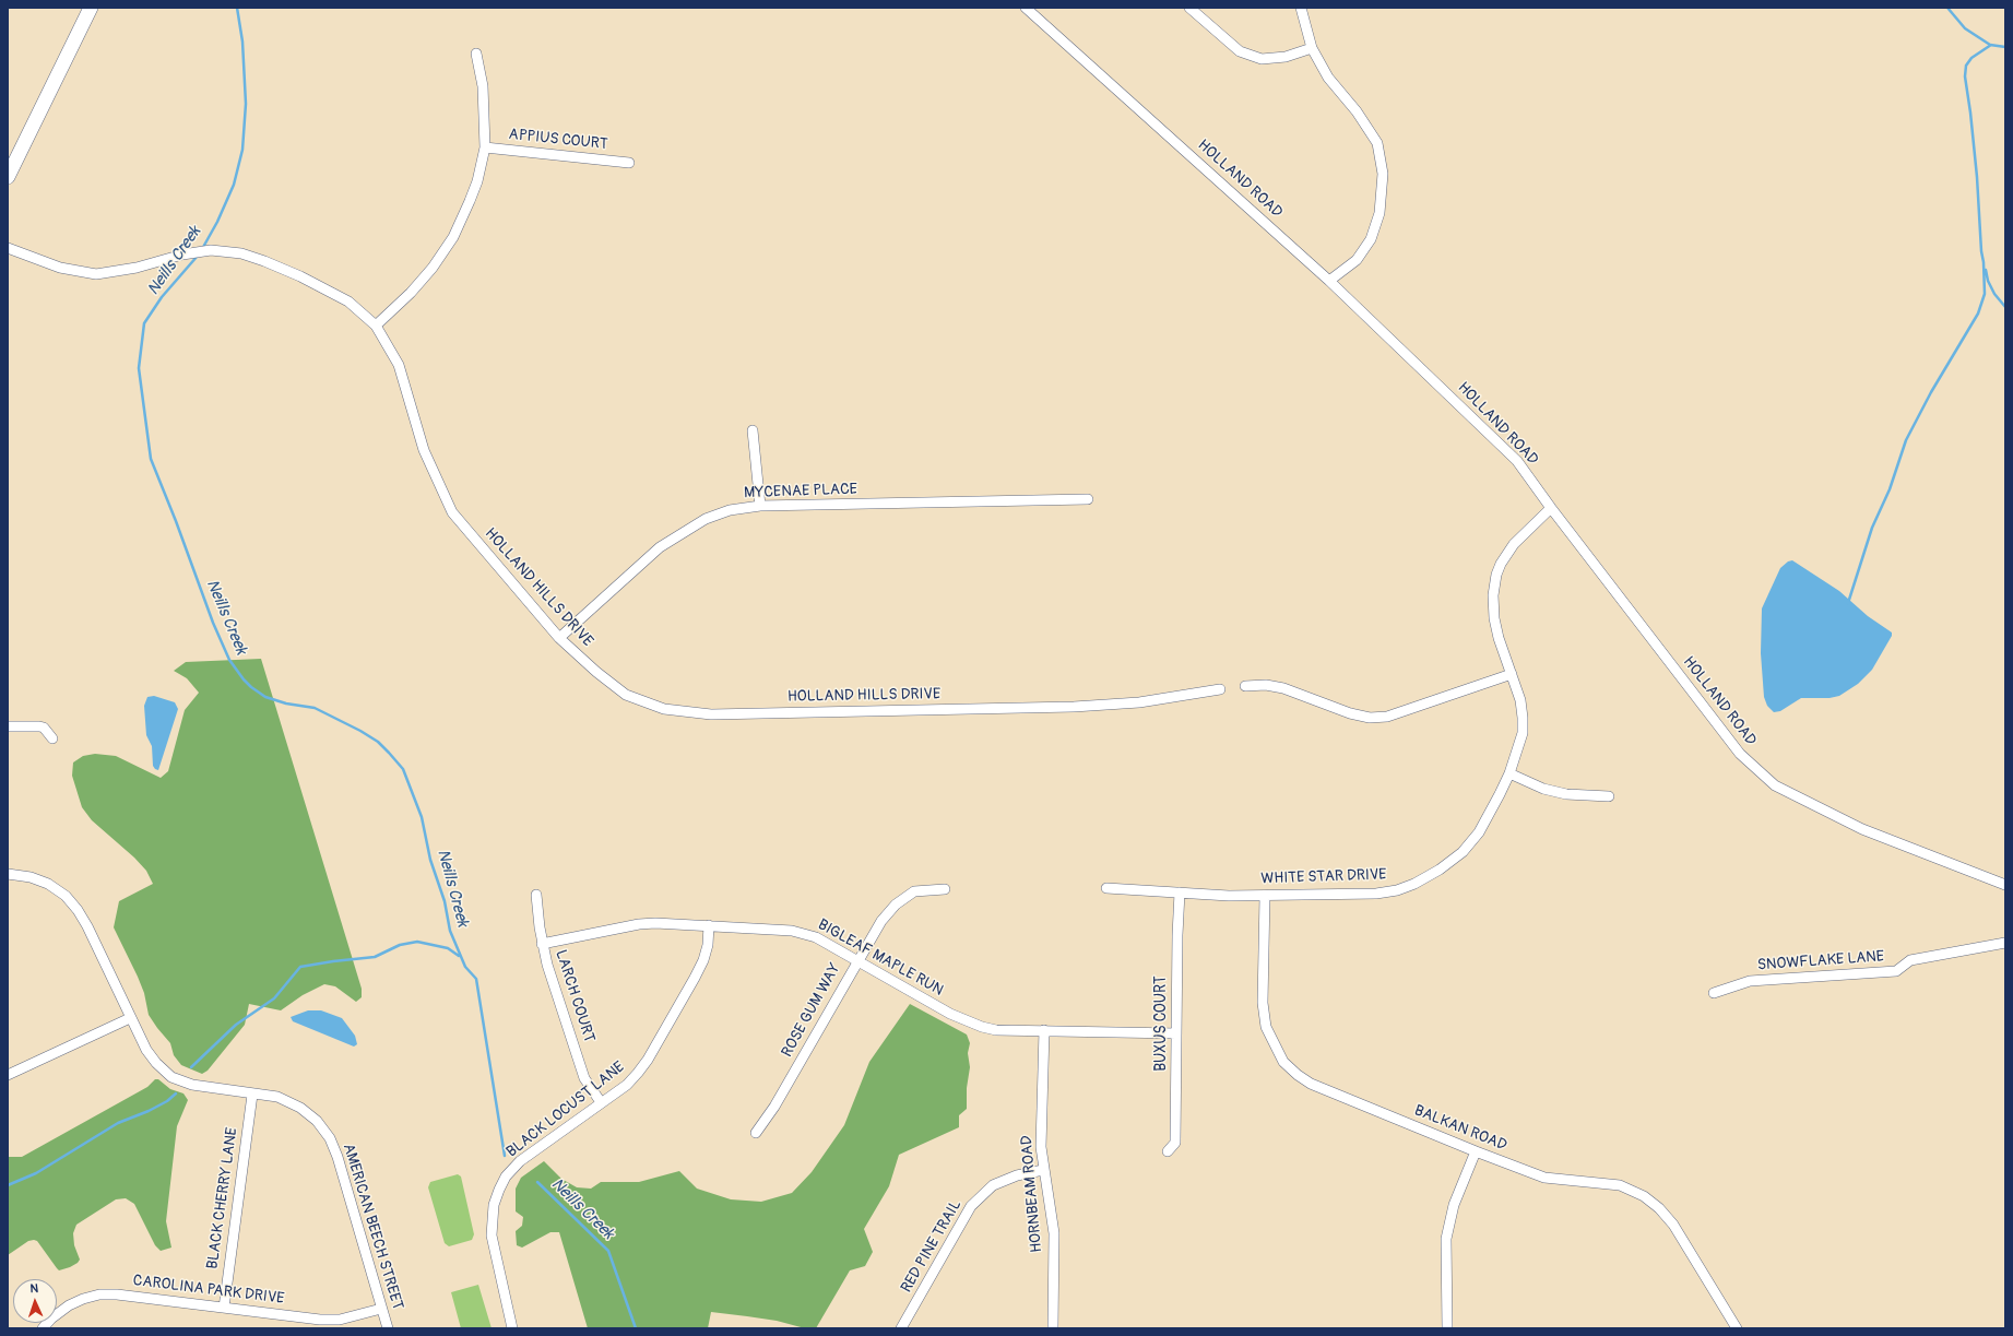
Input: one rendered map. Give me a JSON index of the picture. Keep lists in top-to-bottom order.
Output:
{
  "streets": {
    "street": [
      "APPIUS COURT",
      "HOLLAND ROAD",
      "MYCENAE PLACE",
      "HOLLAND HILLS DRIVE",
      "WHITE STAR DRIVE",
      "BIGLEAF MAPLE RUN",
      "SNOWFLAKE LANE",
      "LARCH COURT",
      "ROSE GUM WAY",
      "BUXUS COURT",
      "BLACK LOCUST LANE",
      "BALKAN ROAD",
      "HORNBEAM ROAD",
      "BLACK CHERRY LANE",
      "AMERICAN BEECH STREET",
      "RED PINE TRAIL",
      "CAROLINA PARK DRIVE"
    ]
  },
  "crossings": [
    ["HOLLAND ROAD", "WHITE STAR DRIVE"],
    ["MYCENAE PLACE", "HOLLAND HILLS DRIVE"],
    ["WHITE STAR DRIVE", "BUXUS COURT"],
    ["WHITE STAR DRIVE", "BALKAN ROAD"],
    ["BIGLEAF MAPLE RUN", "LARCH COURT"],
    ["BIGLEAF MAPLE RUN", "ROSE GUM WAY"],
    ["BIGLEAF MAPLE RUN", "BUXUS COURT"],
    ["BIGLEAF MAPLE RUN", "BLACK LOCUST LANE"],
    ["BIGLEAF MAPLE RUN", "HORNBEAM ROAD"],
    ["LARCH COURT", "BLACK LOCUST LANE"],
    ["HORNBEAM ROAD", "RED PINE TRAIL"],
    ["BLACK CHERRY LANE", "AMERICAN BEECH STREET"],
    ["BLACK CHERRY LANE", "CAROLINA PARK DRIVE"],
    ["AMERICAN BEECH STREET", "CAROLINA PARK DRIVE"]
  ],
  "water": ["Neills Creek"],
  "north": "top"
}
